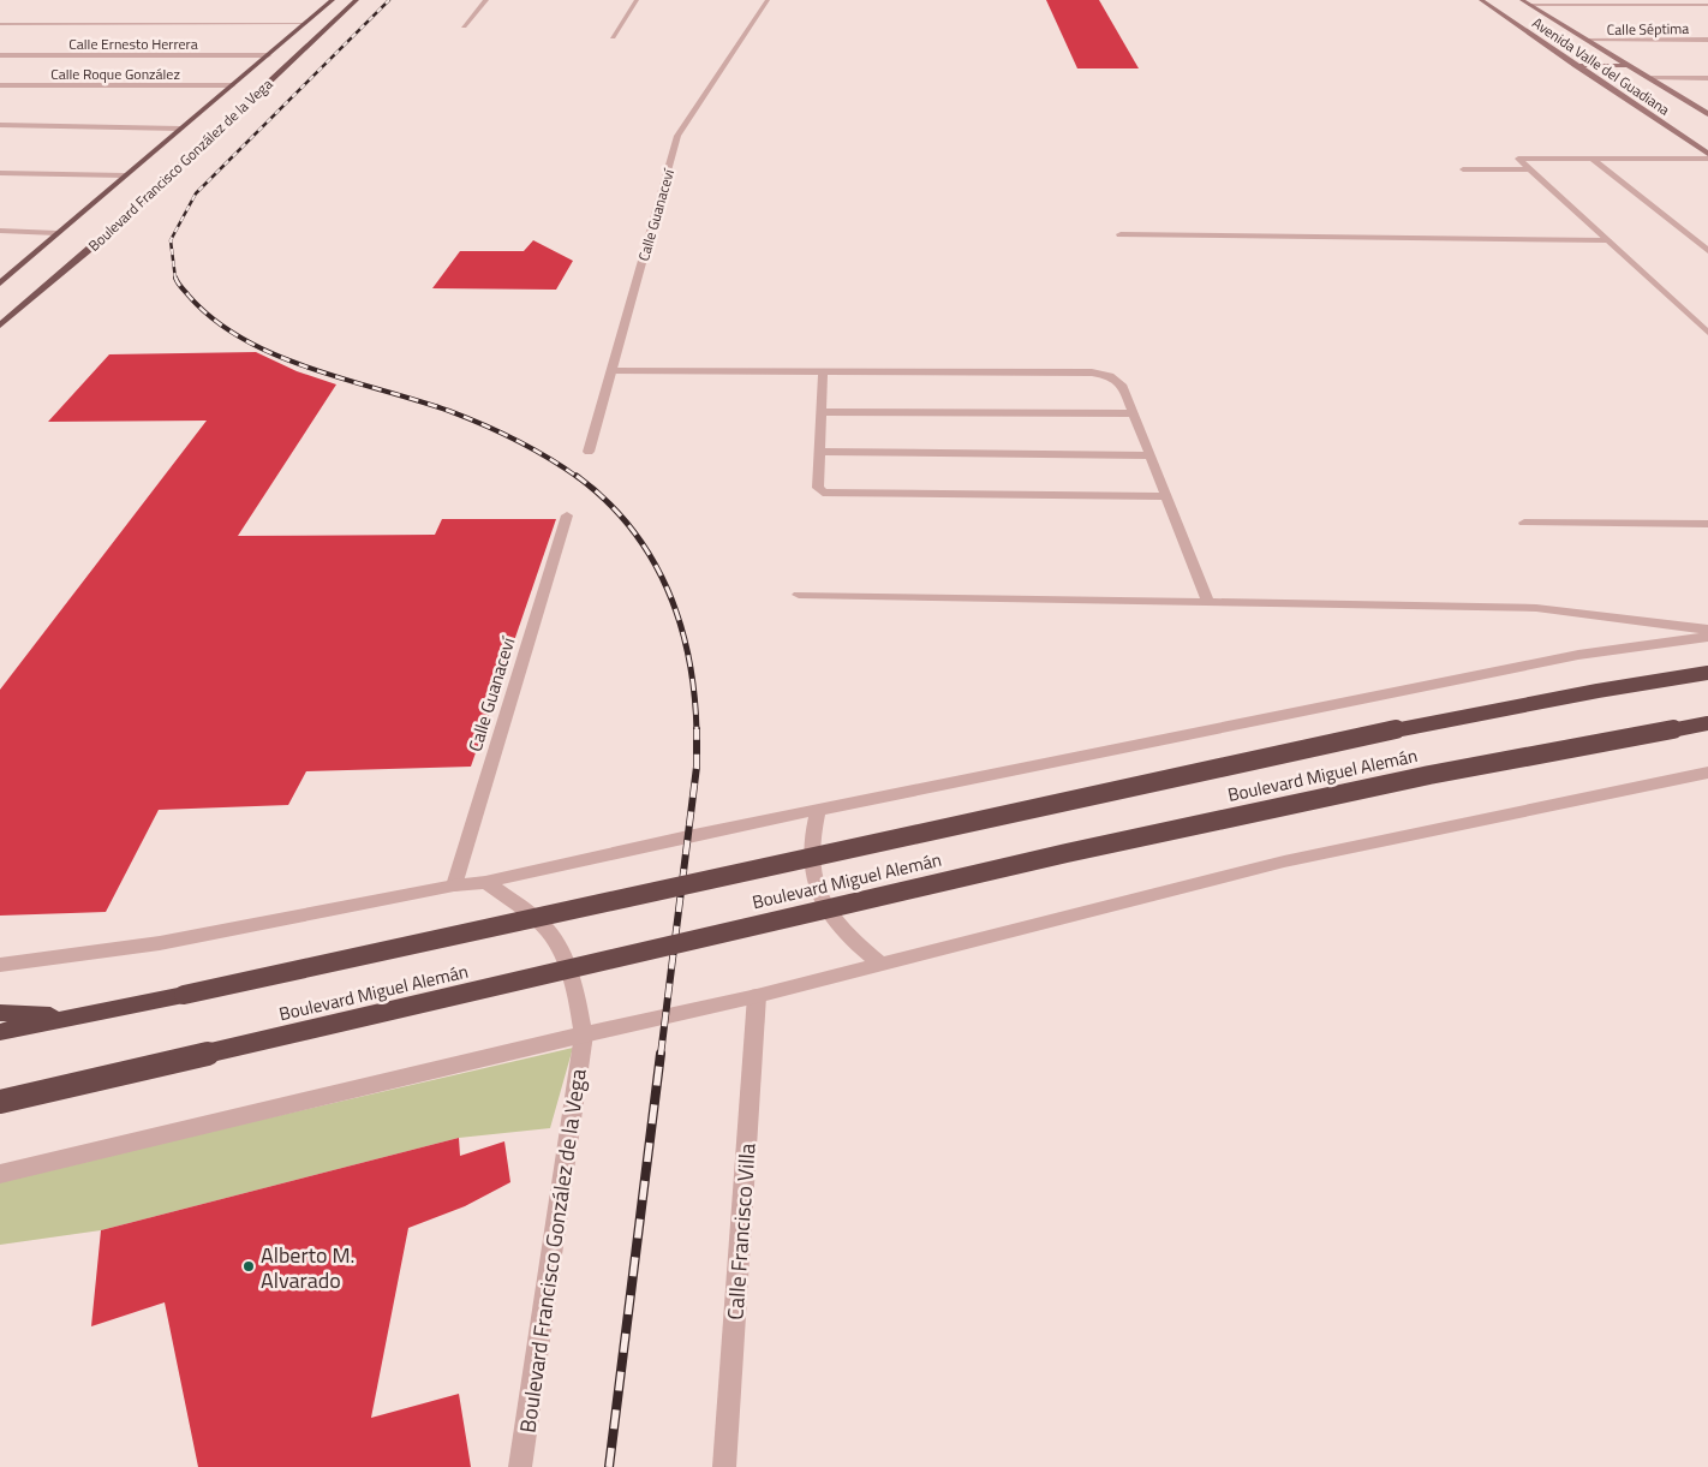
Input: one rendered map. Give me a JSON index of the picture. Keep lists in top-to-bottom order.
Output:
{
  "streets": {
    "highway": ["Boulevard Miguel Alemán"],
    "main road": ["Avenida Valle del Guadiana", "Boulevard Francisco González de la Vega"],
    "street": [
      "Calle Séptima",
      "Calle Ernesto Herrera",
      "Calle Roque González",
      "Calle Guanaceví",
      "Calle Francisco Villa"
    ]
  },
  "crossings": [
    ["Calle Séptima", "Avenida Valle del Guadiana"],
    ["Calle Ernesto Herrera", "Boulevard Francisco González de la Vega"],
    ["Calle Roque González", "Boulevard Francisco González de la Vega"]
  ],
  "places": ["Alberto M. Alvarado"]
}
